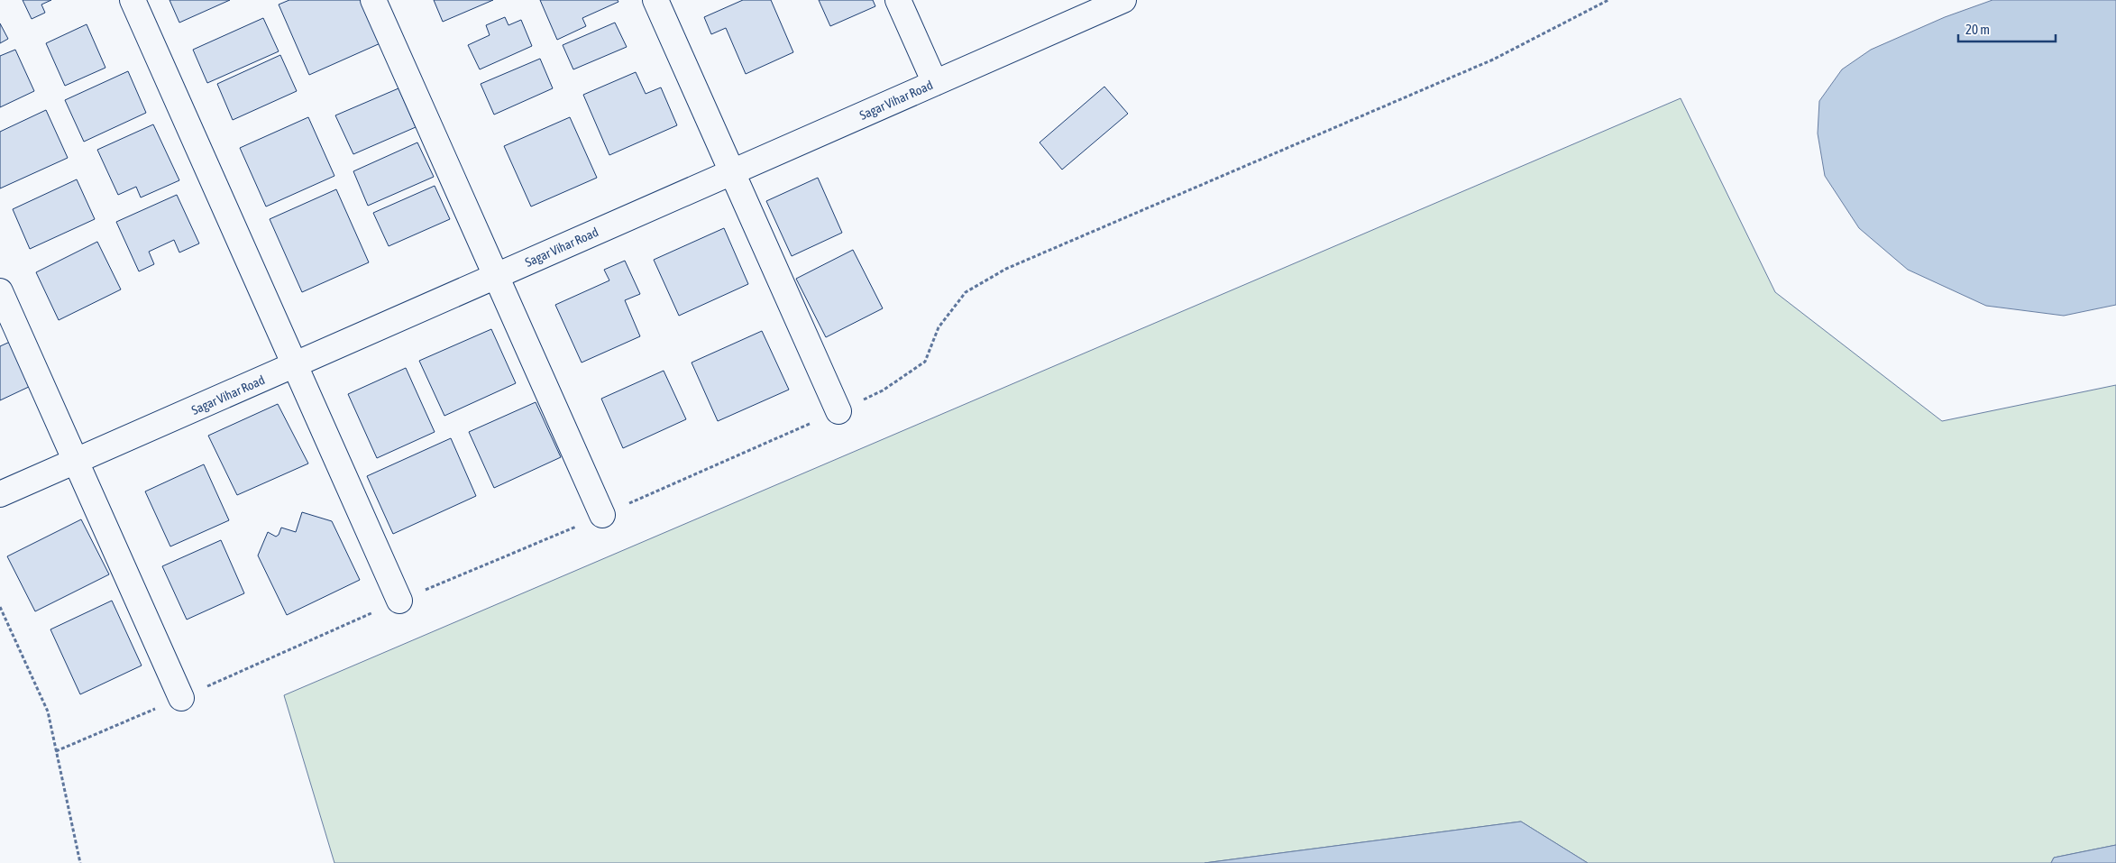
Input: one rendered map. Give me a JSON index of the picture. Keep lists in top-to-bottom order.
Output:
{
  "streets": {
    "street": ["Sagar Vihar Road"]
  },
  "scale_bar": "20 m"
}
